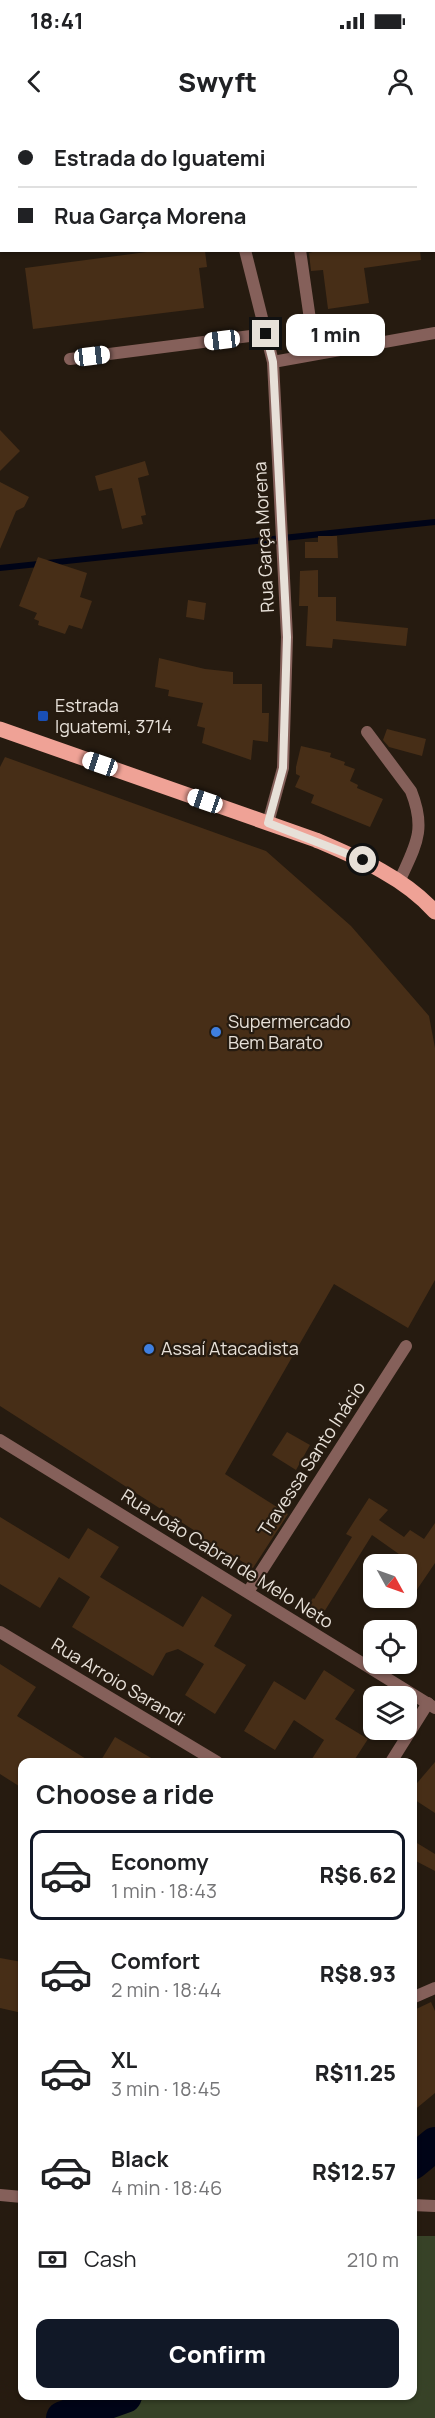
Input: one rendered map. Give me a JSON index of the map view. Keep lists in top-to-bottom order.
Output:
{
  "streets": {
    "street": [
      "Rua Garça Morena",
      "Travessa Santo Inácio",
      "Rua João Cabral de Melo Neto",
      "Rua Arroio Sarandi"
    ]
  },
  "crossings": [
    ["Travessa Santo Inácio", "Rua João Cabral de Melo Neto"]
  ],
  "places": {
    "transit": ["Estrada Iguatemi, 3714"],
    "other": ["Supermercado Bem Barato", "Assaí Atacadista"]
  },
  "north": "bottom right",
  "page": {
    "status": "18:41",
    "header": "Swyft",
    "banner": ["Estrada do Iguatemi", "Rua Garça Morena"],
    "bubble": "1 min",
    "heading": "Choose a ride",
    "list": [
      {
        "name": "Economy",
        "note": "1 min · 18:43",
        "value": "R$6.62"
      },
      {
        "name": "Comfort",
        "note": "2 min · 18:44",
        "value": "R$8.93"
      },
      {
        "name": "XL",
        "note": "3 min · 18:45",
        "value": "R$11.25"
      },
      {
        "name": "Black",
        "note": "4 min · 18:46",
        "value": "R$12.57"
      }
    ],
    "pay": ["Cash", "210 m"],
    "buttons": "Confirm"
  }
}
